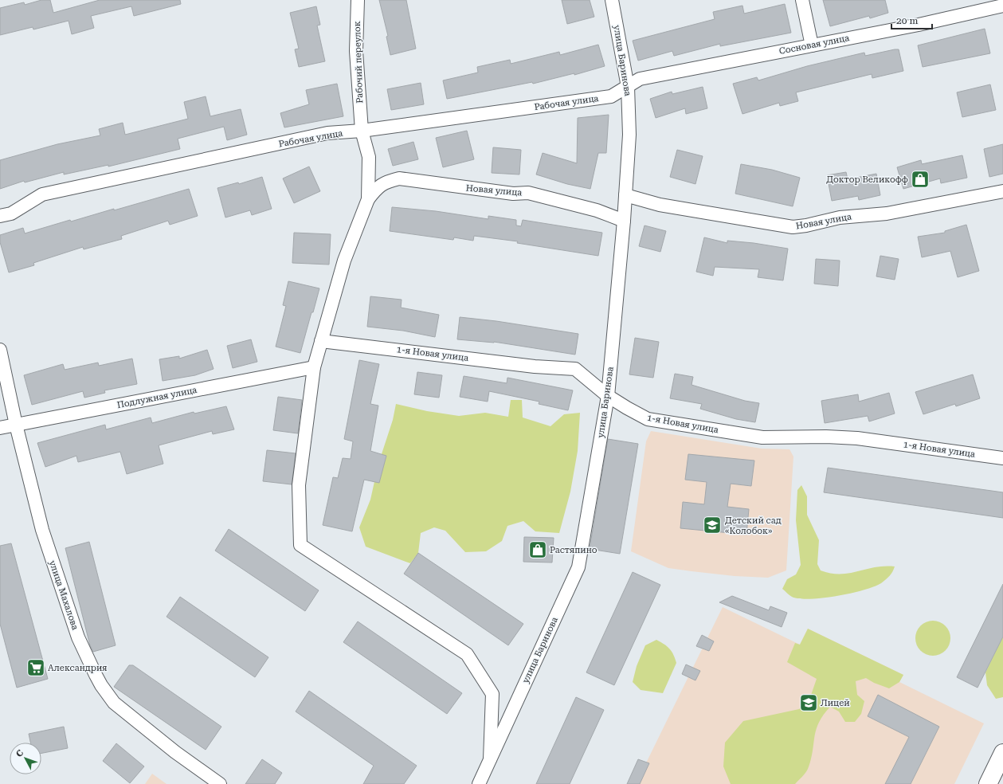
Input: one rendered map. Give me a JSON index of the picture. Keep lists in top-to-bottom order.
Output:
{
  "streets": {
    "street": [
      "Сосновая улица",
      "улица Баринова",
      "Рабочий переулок",
      "Рабочая улица",
      "Новая улица",
      "1-я Новая улица",
      "Подлужная улица",
      "улица Махалова"
    ]
  },
  "crossings": [
    ["Сосновая улица", "улица Баринова"],
    ["Сосновая улица", "Рабочая улица"],
    ["улица Баринова", "Рабочая улица"],
    ["улица Баринова", "Новая улица"],
    ["улица Баринова", "1-я Новая улица"],
    ["Рабочий переулок", "Рабочая улица"],
    ["Рабочий переулок", "Новая улица"],
    ["Подлужная улица", "улица Махалова"]
  ],
  "places": {
    "shop": ["Доктор Великофф", "Растяпино"],
    "school or university": ["Детский сад «Колобок»", "Лицей"],
    "supermarket": ["Александрия"]
  },
  "scale_bar": "20 m",
  "north": "top left"
}
